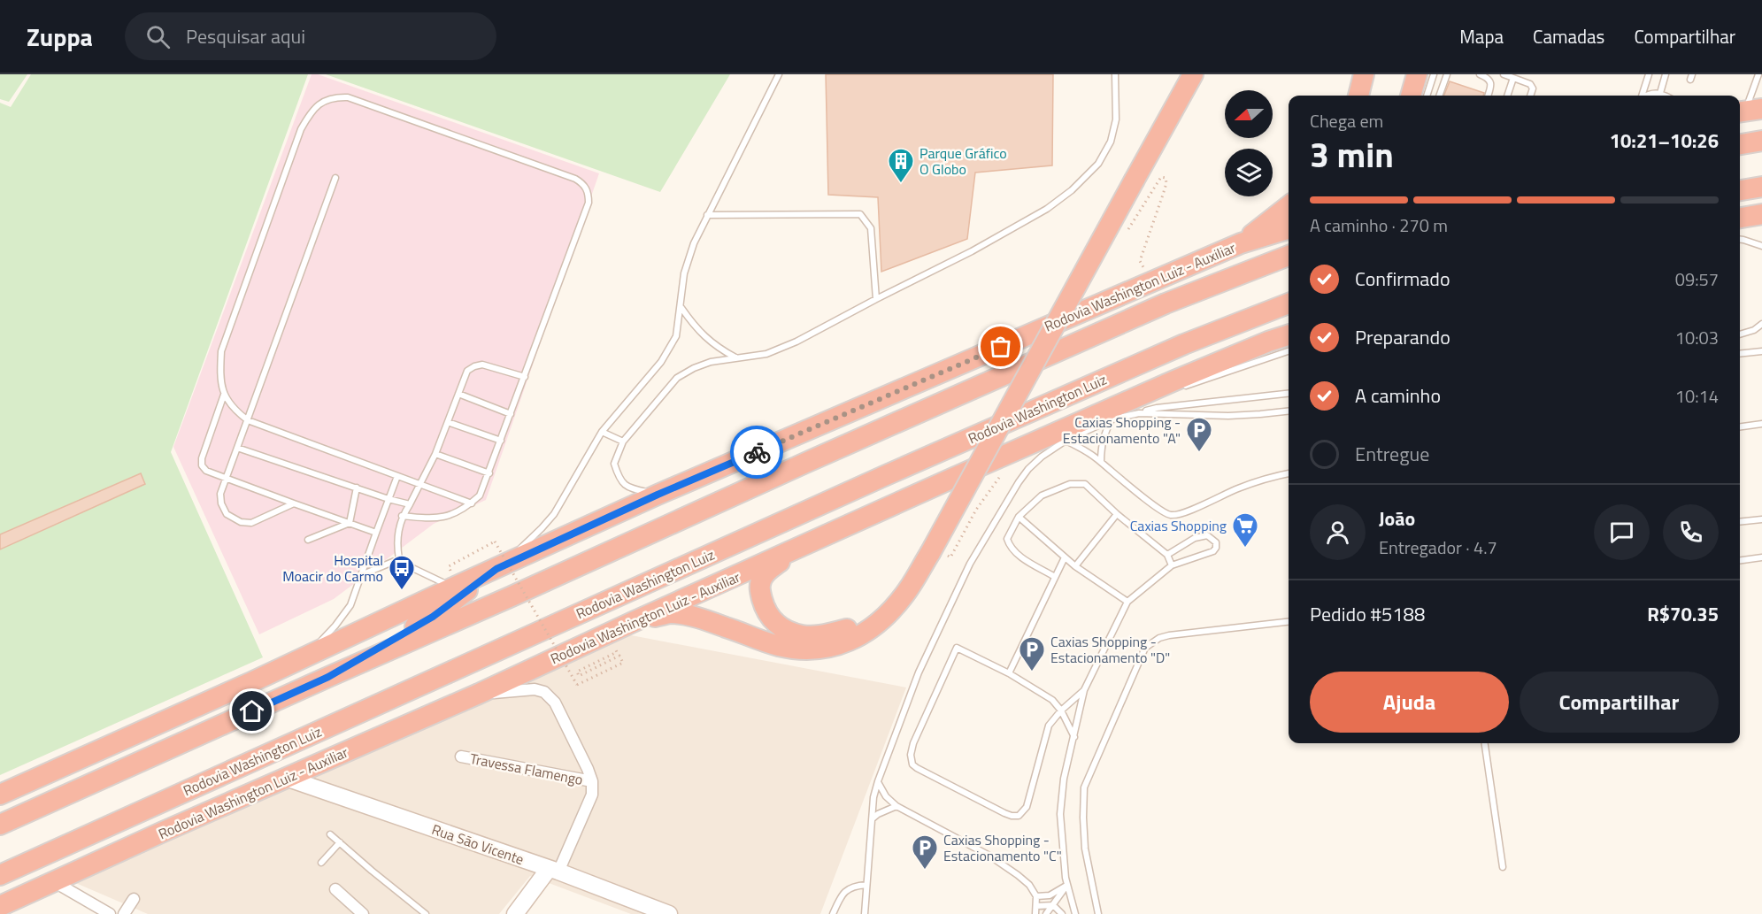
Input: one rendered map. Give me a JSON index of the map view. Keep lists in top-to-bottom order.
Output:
{
  "streets": {
    "highway": ["Rodovia Washington Luiz - Auxiliar", "Rodovia Washington Luiz"],
    "main road": ["Rua Sāo Vicente"],
    "street": ["Travessa Flamengo"]
  },
  "crossings": [
    ["Rodovia Washington Luiz - Auxiliar", "Rua Sāo Vicente"]
  ],
  "places": {
    "building": ["Parque Gráfico O Globo"],
    "parking": ["Caxias Shopping - Estacionamento \"A\"", "Caxias Shopping - Estacionamento \"D\"", "Caxias Shopping - Estacionamento \"C\""],
    "supermarket": ["Caxias Shopping"],
    "bus stop": ["Hospital Moacir do Carmo"]
  },
  "north": "left",
  "page": {
    "header": "Zuppa",
    "search": "Pesquisar aqui",
    "nav": ["Mapa", "Camadas", "Compartilhar"],
    "heading": ["3 min", "Chega em", "10:21–10:26"],
    "panel": [
      "João",
      "Entregador · 4.7",
      "Pedido #5188",
      "R$70.35"
    ],
    "bar": "A caminho · 270 m",
    "list": [
      ["Confirmado", "09:57"],
      ["Preparando", "10:03"],
      ["A caminho", "10:14"],
      "Entregue"
    ],
    "buttons": ["Ajuda", "Compartilhar"]
  }
}
